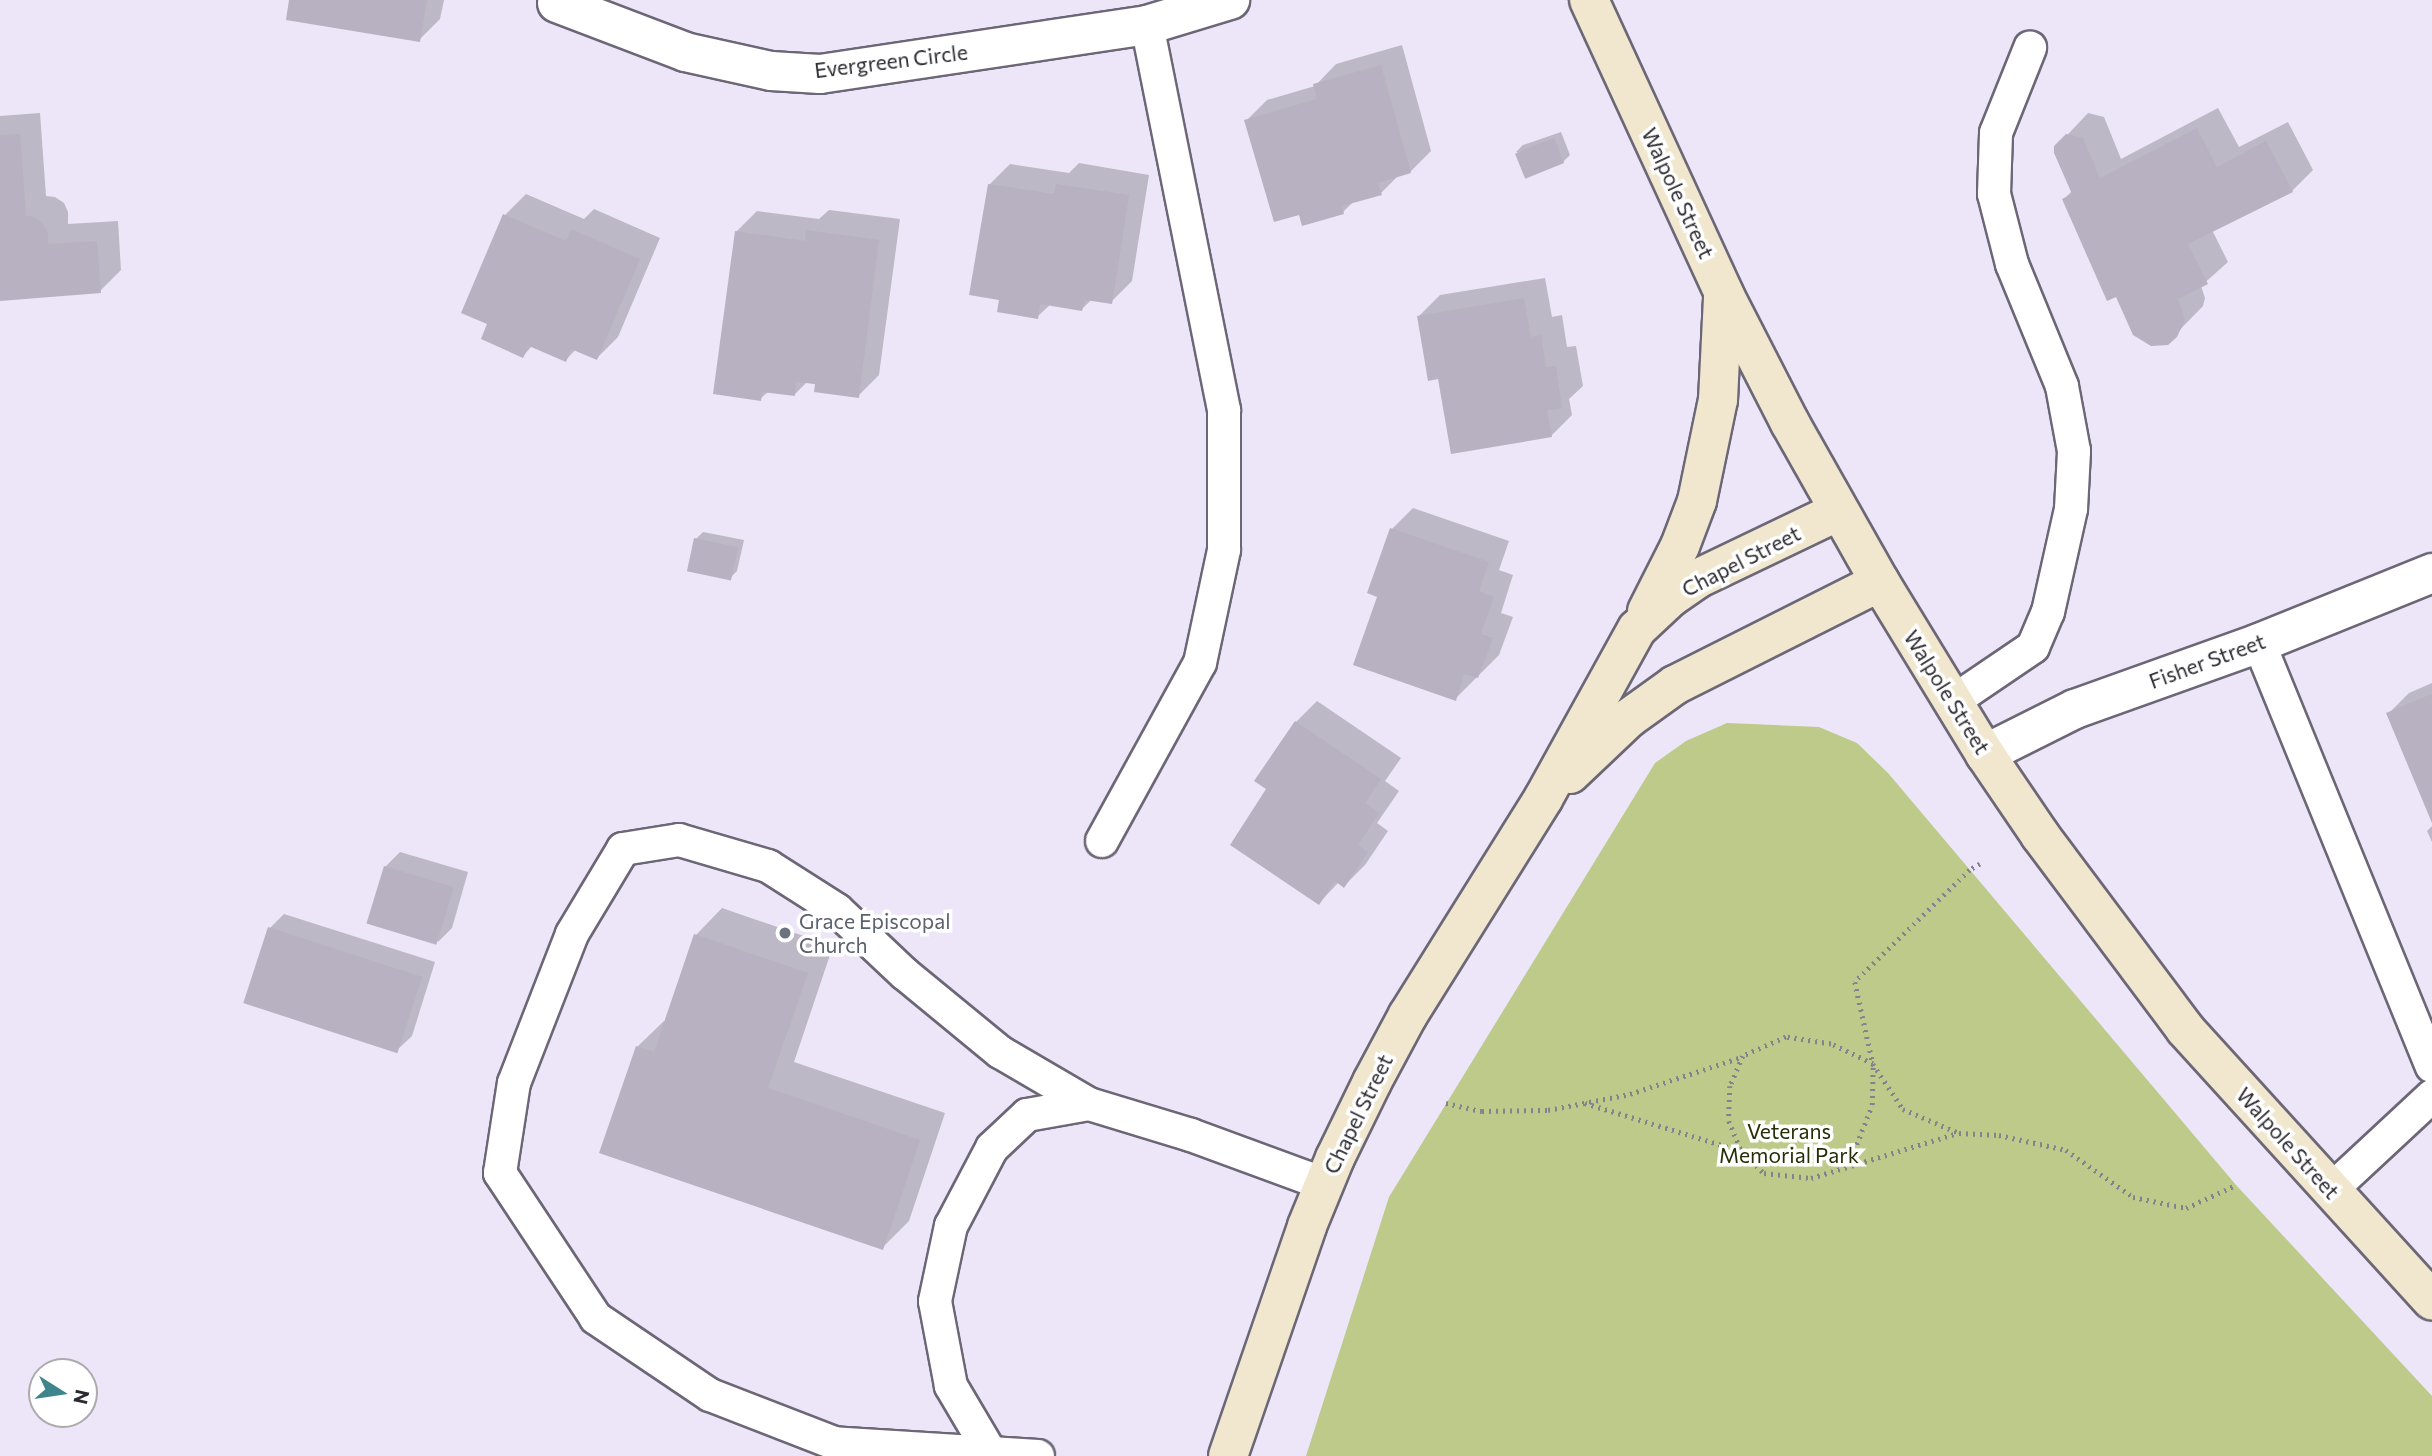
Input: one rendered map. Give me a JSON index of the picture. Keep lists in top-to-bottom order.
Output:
{
  "streets": {
    "main road": ["Walpole Street", "Chapel Street"],
    "street": ["Evergreen Circle", "Fisher Street"]
  },
  "crossings": [
    ["Walpole Street", "Chapel Street"],
    ["Walpole Street", "Fisher Street"]
  ],
  "parks": ["Veterans Memorial Park"],
  "places": ["Grace Episcopal Church"],
  "north": "right"
}
